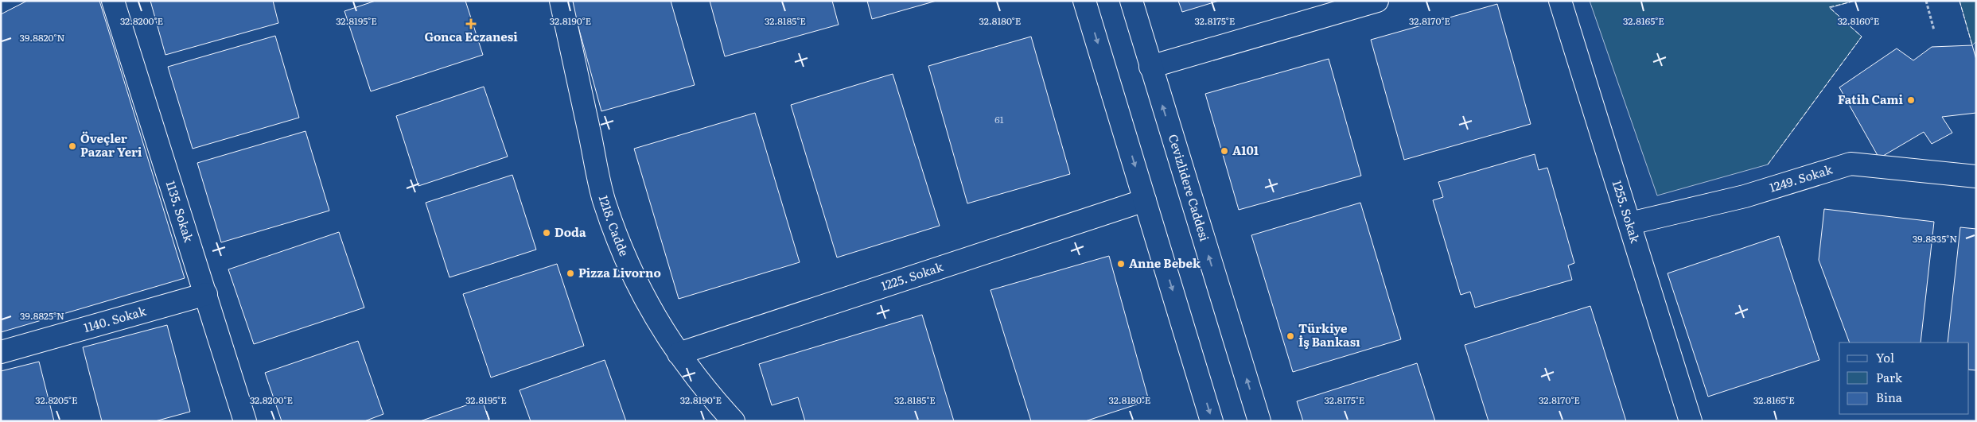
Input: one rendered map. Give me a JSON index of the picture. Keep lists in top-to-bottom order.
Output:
{
  "streets": {
    "street": [
      "1249. Sokak",
      "Cevizlidere Caddesi",
      "1135. Sokak",
      "1255. Sokak",
      "1218. Cadde",
      "1225. Sokak",
      "1140. Sokak"
    ]
  },
  "crossings": [
    ["1249. Sokak", "1255. Sokak"],
    ["1135. Sokak", "1140. Sokak"],
    ["1218. Cadde", "1225. Sokak"]
  ],
  "places": {
    "health": ["Gonca Eczanesi"],
    "other": [
      "Fatih Cami",
      "Öveçler Pazar Yeri",
      "A101",
      "Doda",
      "Anne Bebek",
      "Pizza Livorno",
      "Türkiye İş Bankası"
    ]
  },
  "house_numbers": ["61"],
  "legend": ["Yol", "Park", "Bina"],
  "coordinates": [
    "32.8200°E",
    "32.8195°E",
    "32.8190°E",
    "32.8185°E",
    "32.8180°E",
    "32.8175°E",
    "32.8170°E",
    "32.8165°E",
    "32.8160°E",
    "39.8820°N",
    "39.8835°N",
    "39.8825°N",
    "32.8205°E"
  ]
}
